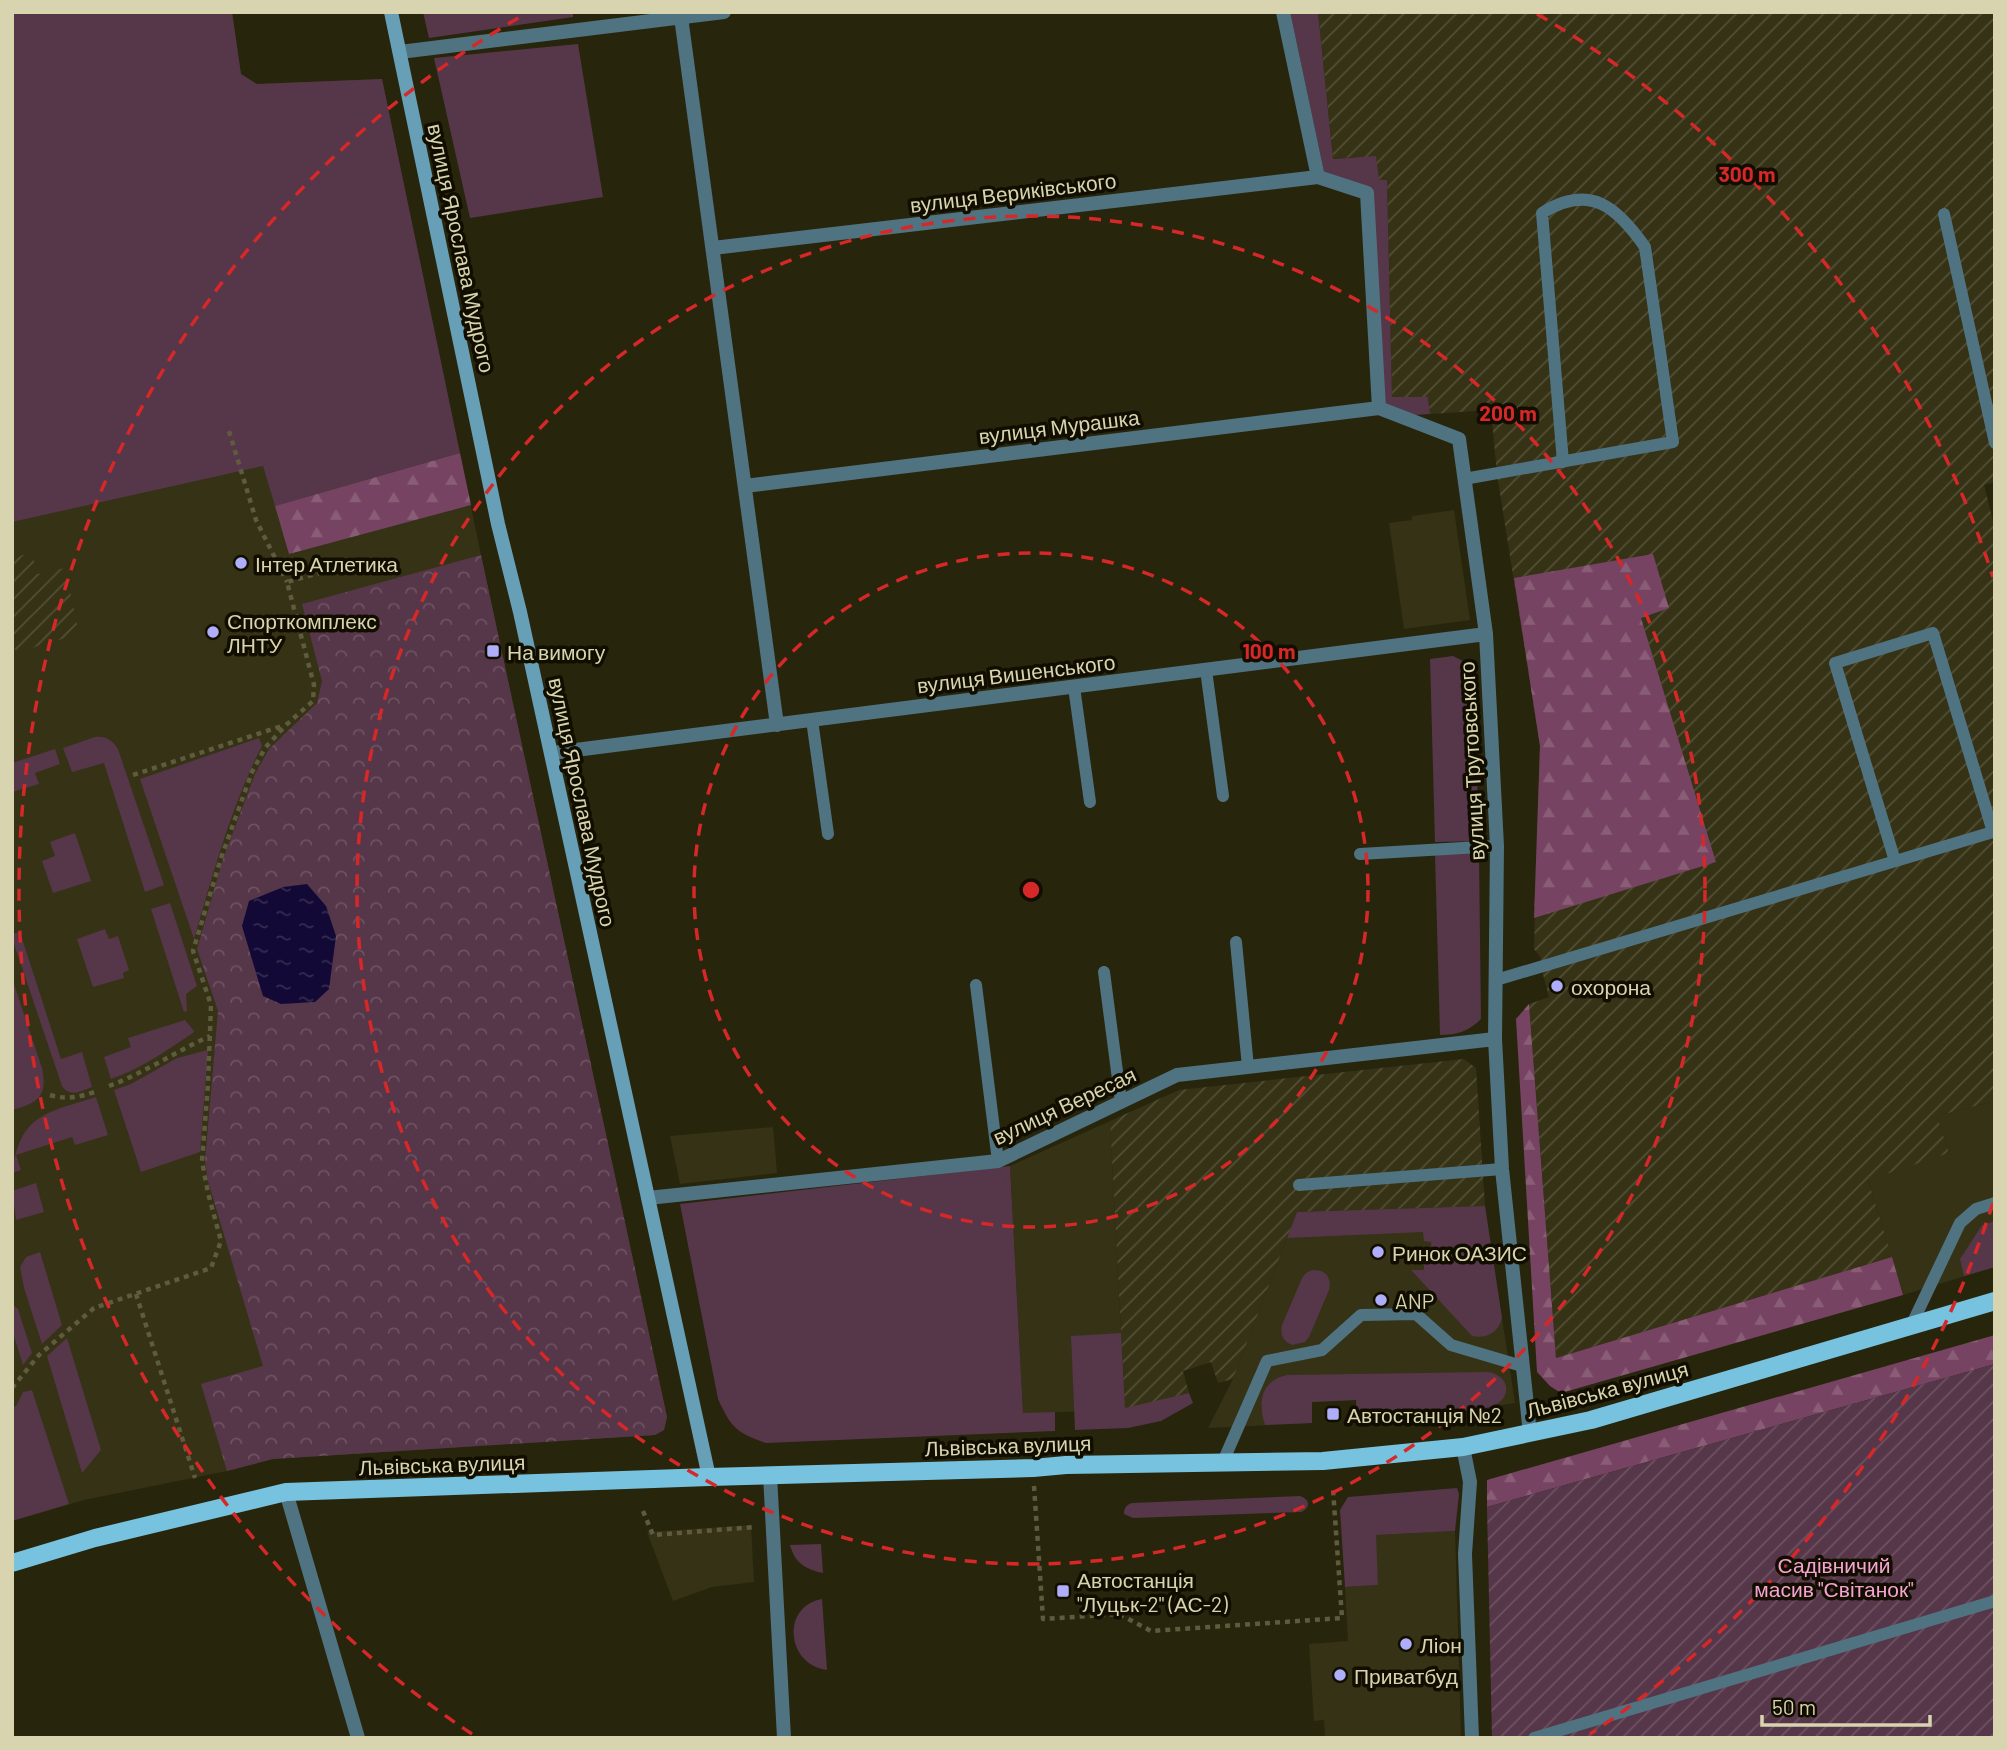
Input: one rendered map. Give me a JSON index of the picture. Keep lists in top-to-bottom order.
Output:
{
  "streets": {
    "main road": ["вулиця Ярослава Мудрого", "Львівська вулиця"],
    "street": [
      "вулиця Вериківського",
      "вулиця Мурашка",
      "вулиця Вишенського",
      "вулиця Трутовського",
      "вулиця Вересая"
    ]
  },
  "crossings": [
    ["вулиця Ярослава Мудрого", "вулиця Вишенського"],
    ["вулиця Ярослава Мудрого", "вулиця Вересая"],
    ["вулиця Ярослава Мудрого", "Львівська вулиця"],
    ["вулиця Мурашка", "вулиця Трутовського"],
    ["вулиця Вишенського", "вулиця Трутовського"],
    ["вулиця Трутовського", "вулиця Вересая"],
    ["вулиця Трутовського", "Львівська вулиця"]
  ],
  "parks": ["Садівничий масив \"Світанок\""],
  "places": {
    "other": [
      "Інтер Атлетика",
      "Спорткомплекс ЛНТУ",
      "охорона",
      "Ринок ОАЗИС",
      "ANP",
      "Ліон",
      "Приватбуд"
    ],
    "transit": ["На вимогу", "Автостанція №2", "Автостанція \"Луцьк-2\" (АС-2)"]
  },
  "scale_bar": "50 m",
  "rings": ["300 m", "200 m", "100 m"]
}
